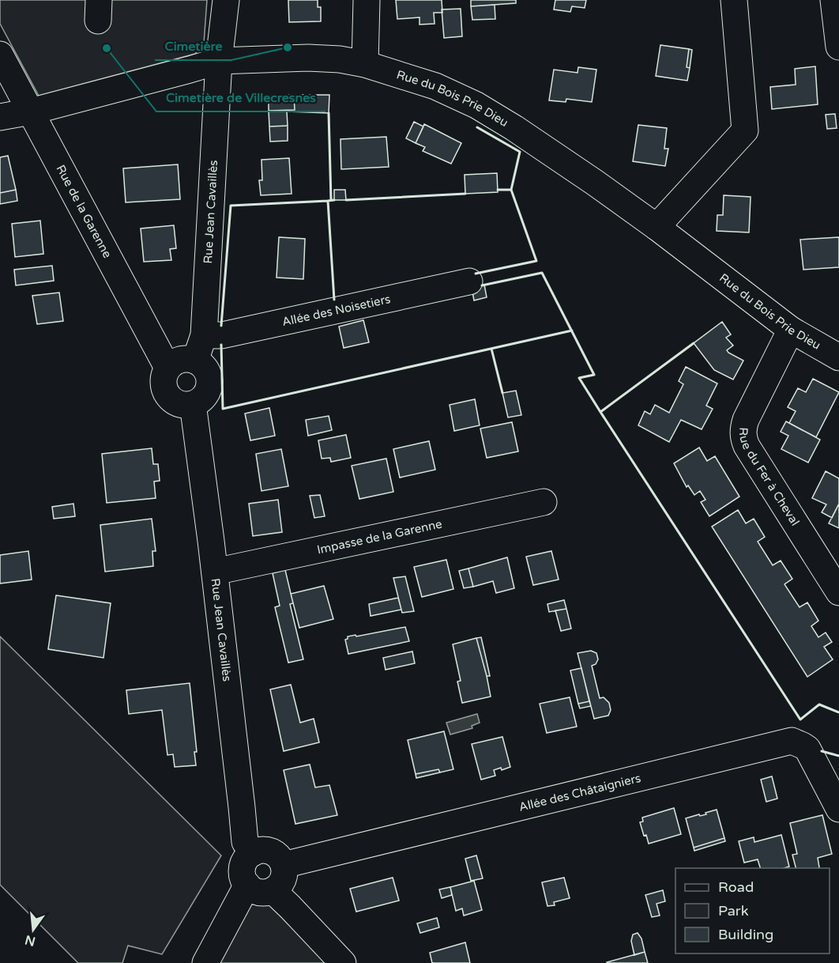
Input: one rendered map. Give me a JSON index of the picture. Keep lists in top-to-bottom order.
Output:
{
  "streets": {
    "street": [
      "Rue du Bois Prie Dieu",
      "Rue de la Garenne",
      "Rue Jean Cavaillès",
      "Allée des Noisetiers",
      "Rue du Fer à Cheval",
      "Impasse de la Garenne",
      "Allée des Châtaigniers"
    ]
  },
  "crossings": [
    ["Rue du Bois Prie Dieu", "Rue de la Garenne"],
    ["Rue du Bois Prie Dieu", "Rue Jean Cavaillès"],
    ["Rue du Bois Prie Dieu", "Rue du Fer à Cheval"],
    ["Rue de la Garenne", "Rue Jean Cavaillès"],
    ["Rue Jean Cavaillès", "Allée des Noisetiers"],
    ["Rue Jean Cavaillès", "Impasse de la Garenne"],
    ["Rue Jean Cavaillès", "Allée des Châtaigniers"]
  ],
  "places": ["Cimetière", "Cimetière de Villecresnes"],
  "legend": ["Road", "Park", "Building"],
  "north": "bottom"
}
